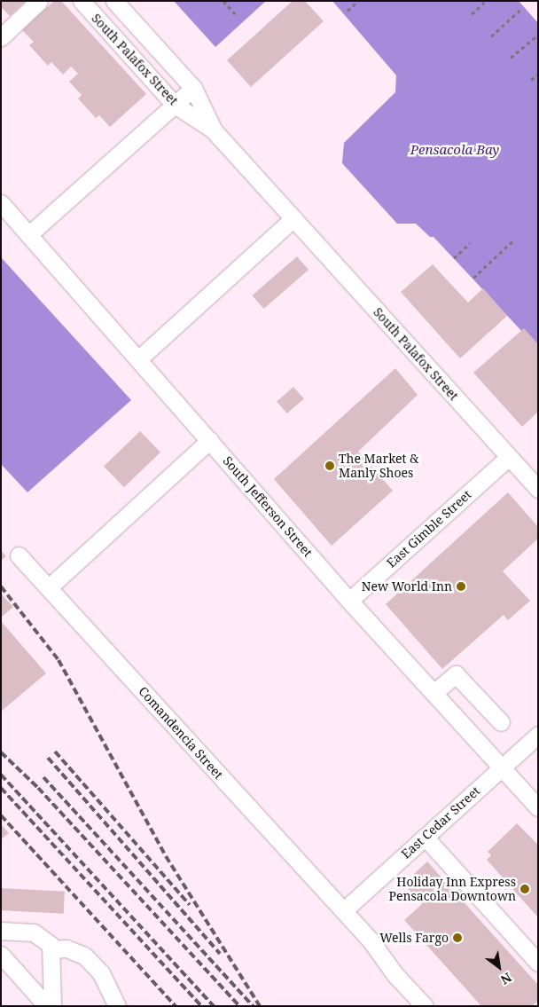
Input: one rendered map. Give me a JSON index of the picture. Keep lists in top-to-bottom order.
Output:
{
  "streets": {
    "street": [
      "South Palafox Street",
      "South Jefferson Street",
      "East Gimble Street",
      "Comandencia Street",
      "East Cedar Street"
    ]
  },
  "crossings": [
    ["South Palafox Street", "East Gimble Street"],
    ["South Jefferson Street", "East Gimble Street"],
    ["South Jefferson Street", "East Cedar Street"],
    ["Comandencia Street", "East Cedar Street"]
  ],
  "water": ["Pensacola Bay"],
  "places": [
    "The Market & Manly Shoes",
    "New World Inn",
    "Holiday Inn Express Pensacola Downtown",
    "Wells Fargo"
  ],
  "north": "bottom right"
}
